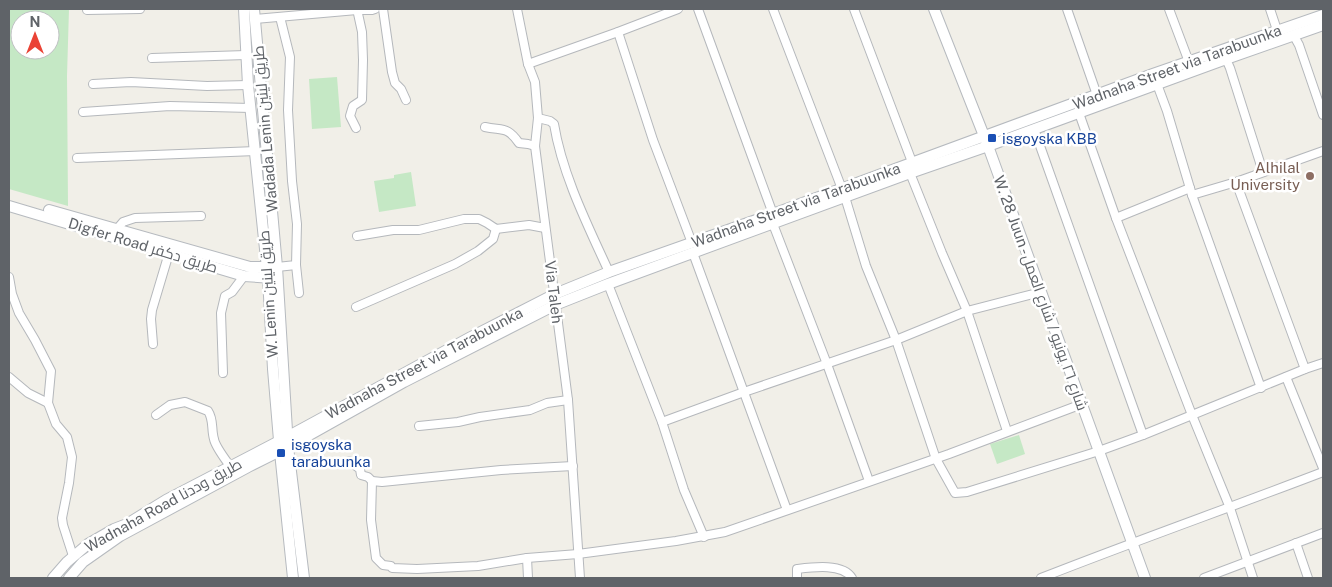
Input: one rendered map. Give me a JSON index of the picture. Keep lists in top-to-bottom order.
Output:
{
  "streets": {
    "main road": [
      "Wadnaha Street via Tarabuunka",
      "Wadada Lenin طريق لينين",
      "Digfer Road طريق دكفر",
      "W. 28 Juun - شارع ٢٦ يونيو / شارع العمل",
      "W. Lenin طريق لينين",
      "Wadnaha Road طريق وددنا"
    ],
    "street": ["Via Taleh"]
  },
  "crossings": [
    ["Wadnaha Street via Tarabuunka", "Via Taleh"],
    ["Wadnaha Street via Tarabuunka", "W. 28 Juun - شارع ٢٦ يونيو / شارع العمل"],
    ["Wadada Lenin طريق لينين", "Digfer Road طريق دكفر"],
    ["Wadada Lenin طريق لينين", "W. Lenin طريق لينين"],
    ["Digfer Road طريق دكفر", "W. Lenin طريق لينين"],
    ["W. Lenin طريق لينين", "Wadnaha Road طريق وددنا"]
  ],
  "places": {
    "transit": ["isgoyska KBB", "isgoyska tarabuunka"],
    "other": ["Alhilal University"]
  },
  "north": "top"
}
